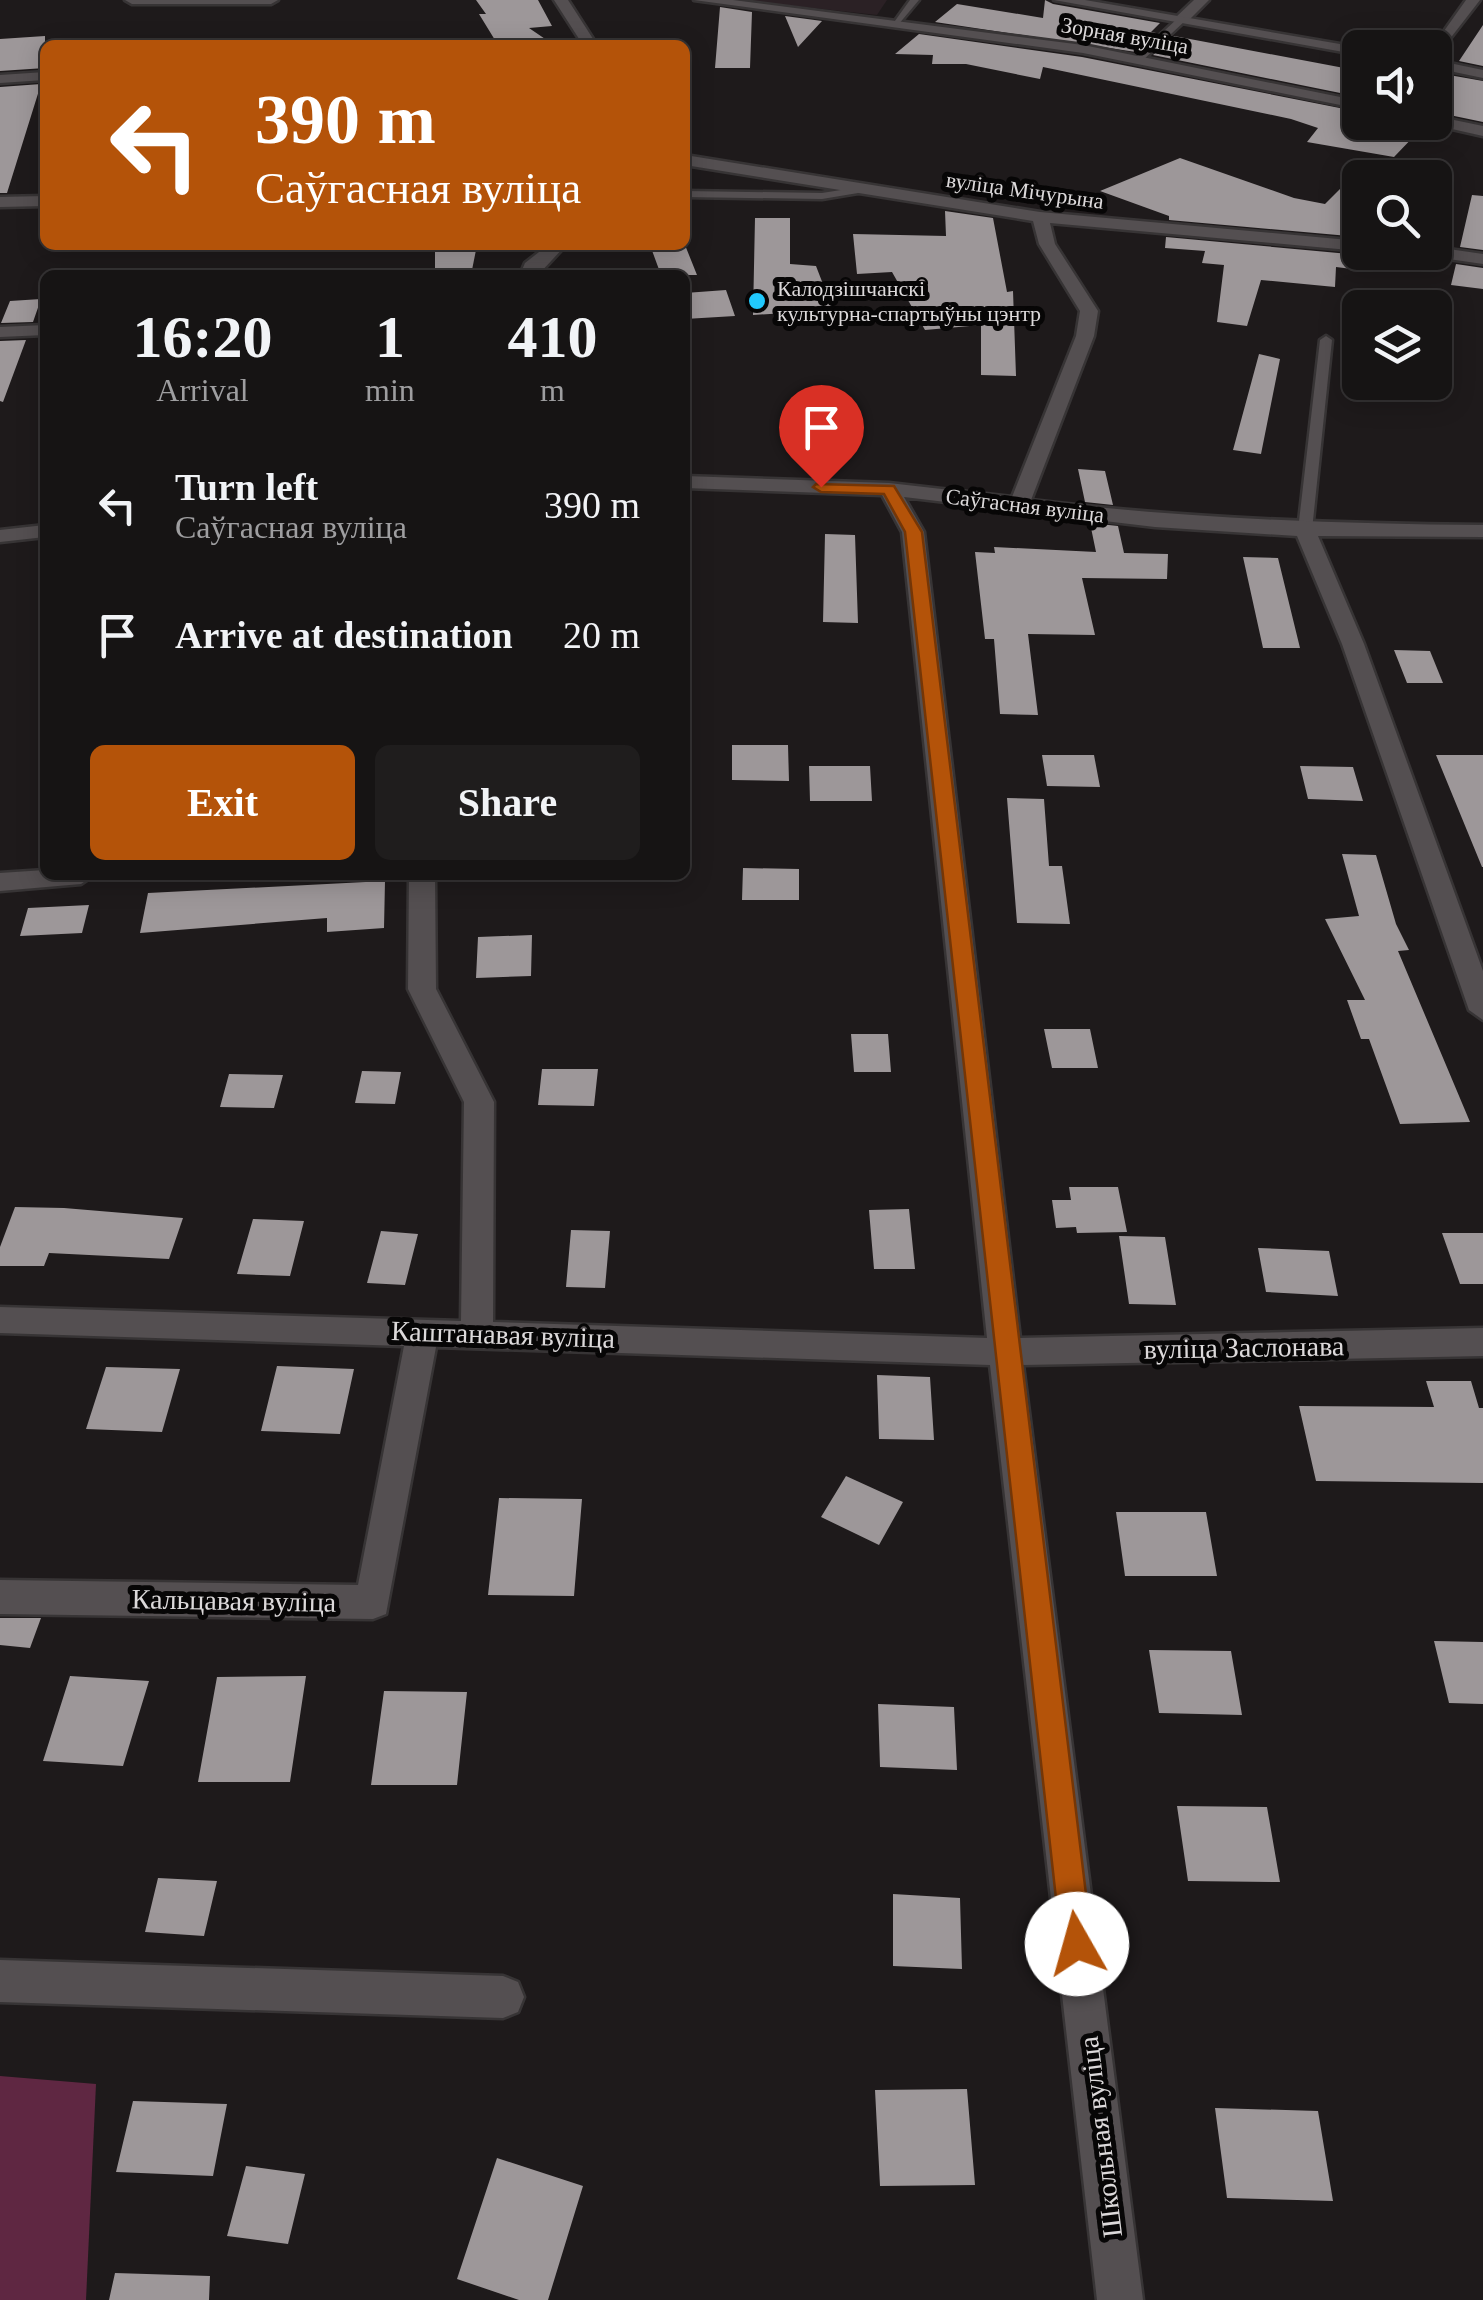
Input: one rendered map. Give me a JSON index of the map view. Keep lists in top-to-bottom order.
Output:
{
  "streets": {
    "street": [
      "Зорная вуліца",
      "вуліца Мічурына",
      "Саўгасная вуліца",
      "Каштанавая вуліца",
      "вуліца Заслонава",
      "Кальцавая вуліца",
      "Школьная вуліца"
    ]
  },
  "crossings": [
    ["Саўгасная вуліца", "Школьная вуліца"],
    ["Каштанавая вуліца", "вуліца Заслонава"],
    ["Каштанавая вуліца", "Кальцавая вуліца"],
    ["Каштанавая вуліца", "Школьная вуліца"],
    ["вуліца Заслонава", "Школьная вуліца"]
  ],
  "places": ["Калодзішчанскі культурна-спартыўны цэнтр"],
  "page": {
    "turn": ["390 m", "Саўгасная вуліца"],
    "eta": [
      "16:20",
      "Arrival",
      "1",
      "min",
      "410",
      "m"
    ],
    "list": [
      {
        "name": "Turn left",
        "note": "Саўгасная вуліца",
        "value": "390 m"
      },
      {
        "name": "Arrive at destination",
        "value": "20 m"
      }
    ],
    "buttons": ["Exit", "Share"]
  }
}
